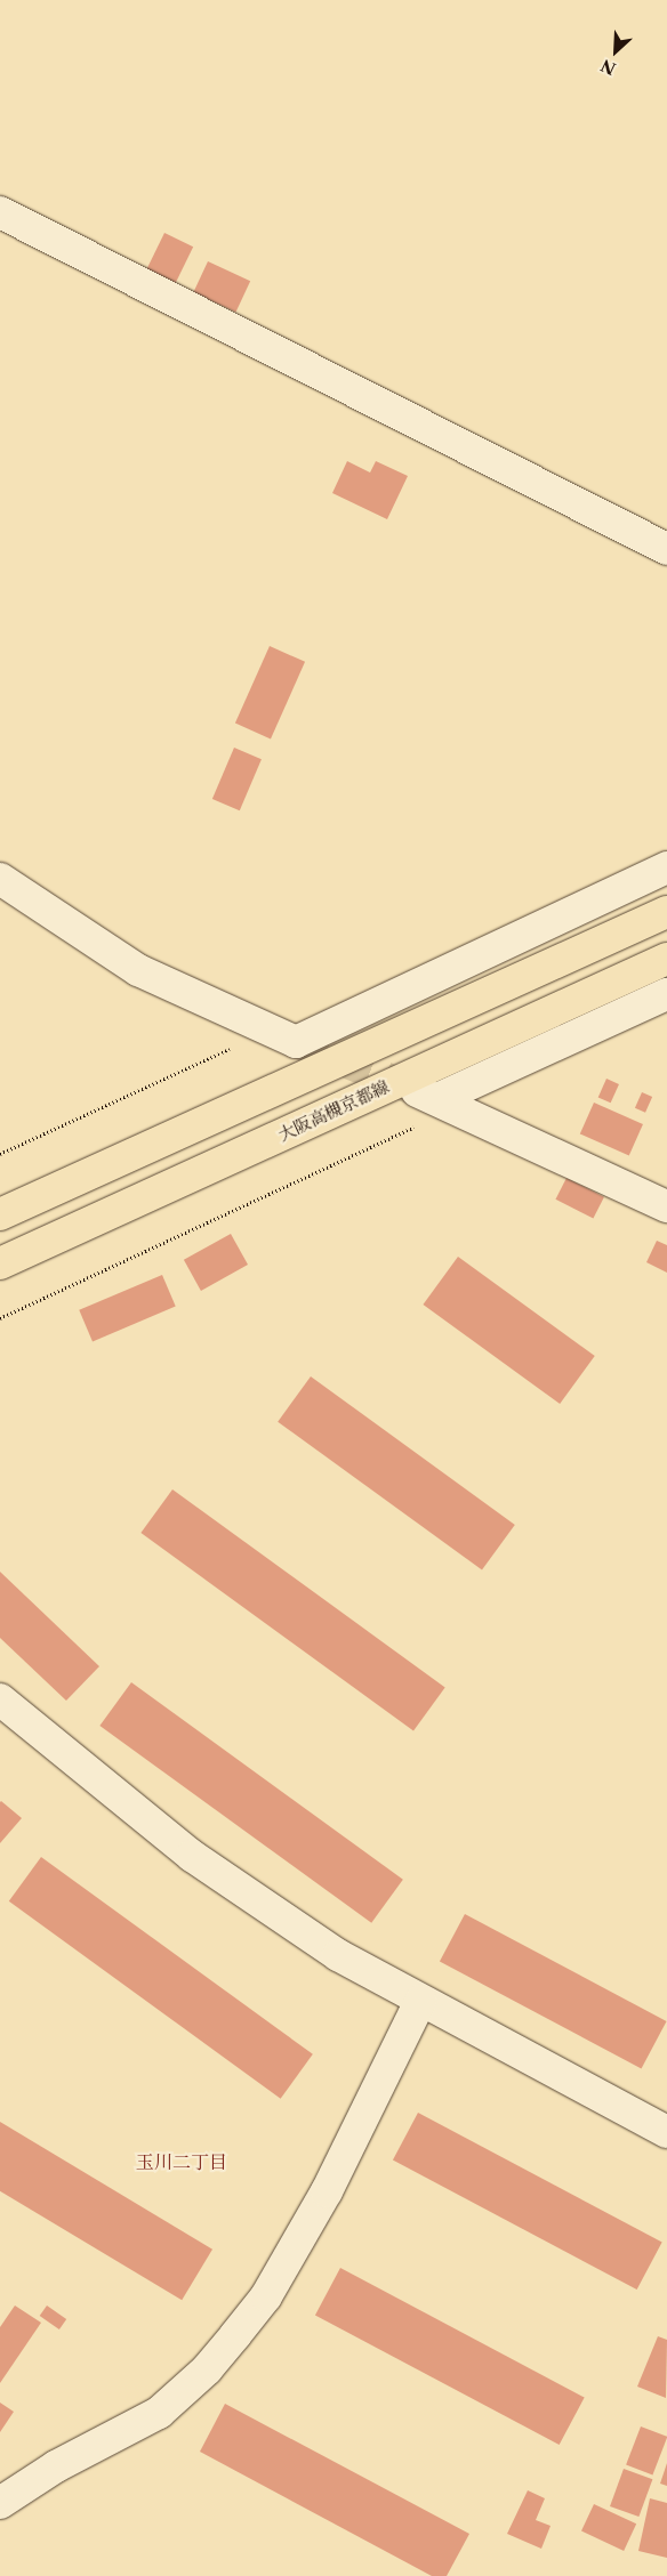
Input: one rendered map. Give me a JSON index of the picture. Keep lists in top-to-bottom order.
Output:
{
  "streets": {
    "main road": ["大阪高槻京都線"]
  },
  "districts": ["玉川二丁目"],
  "north": "bottom left"
}
